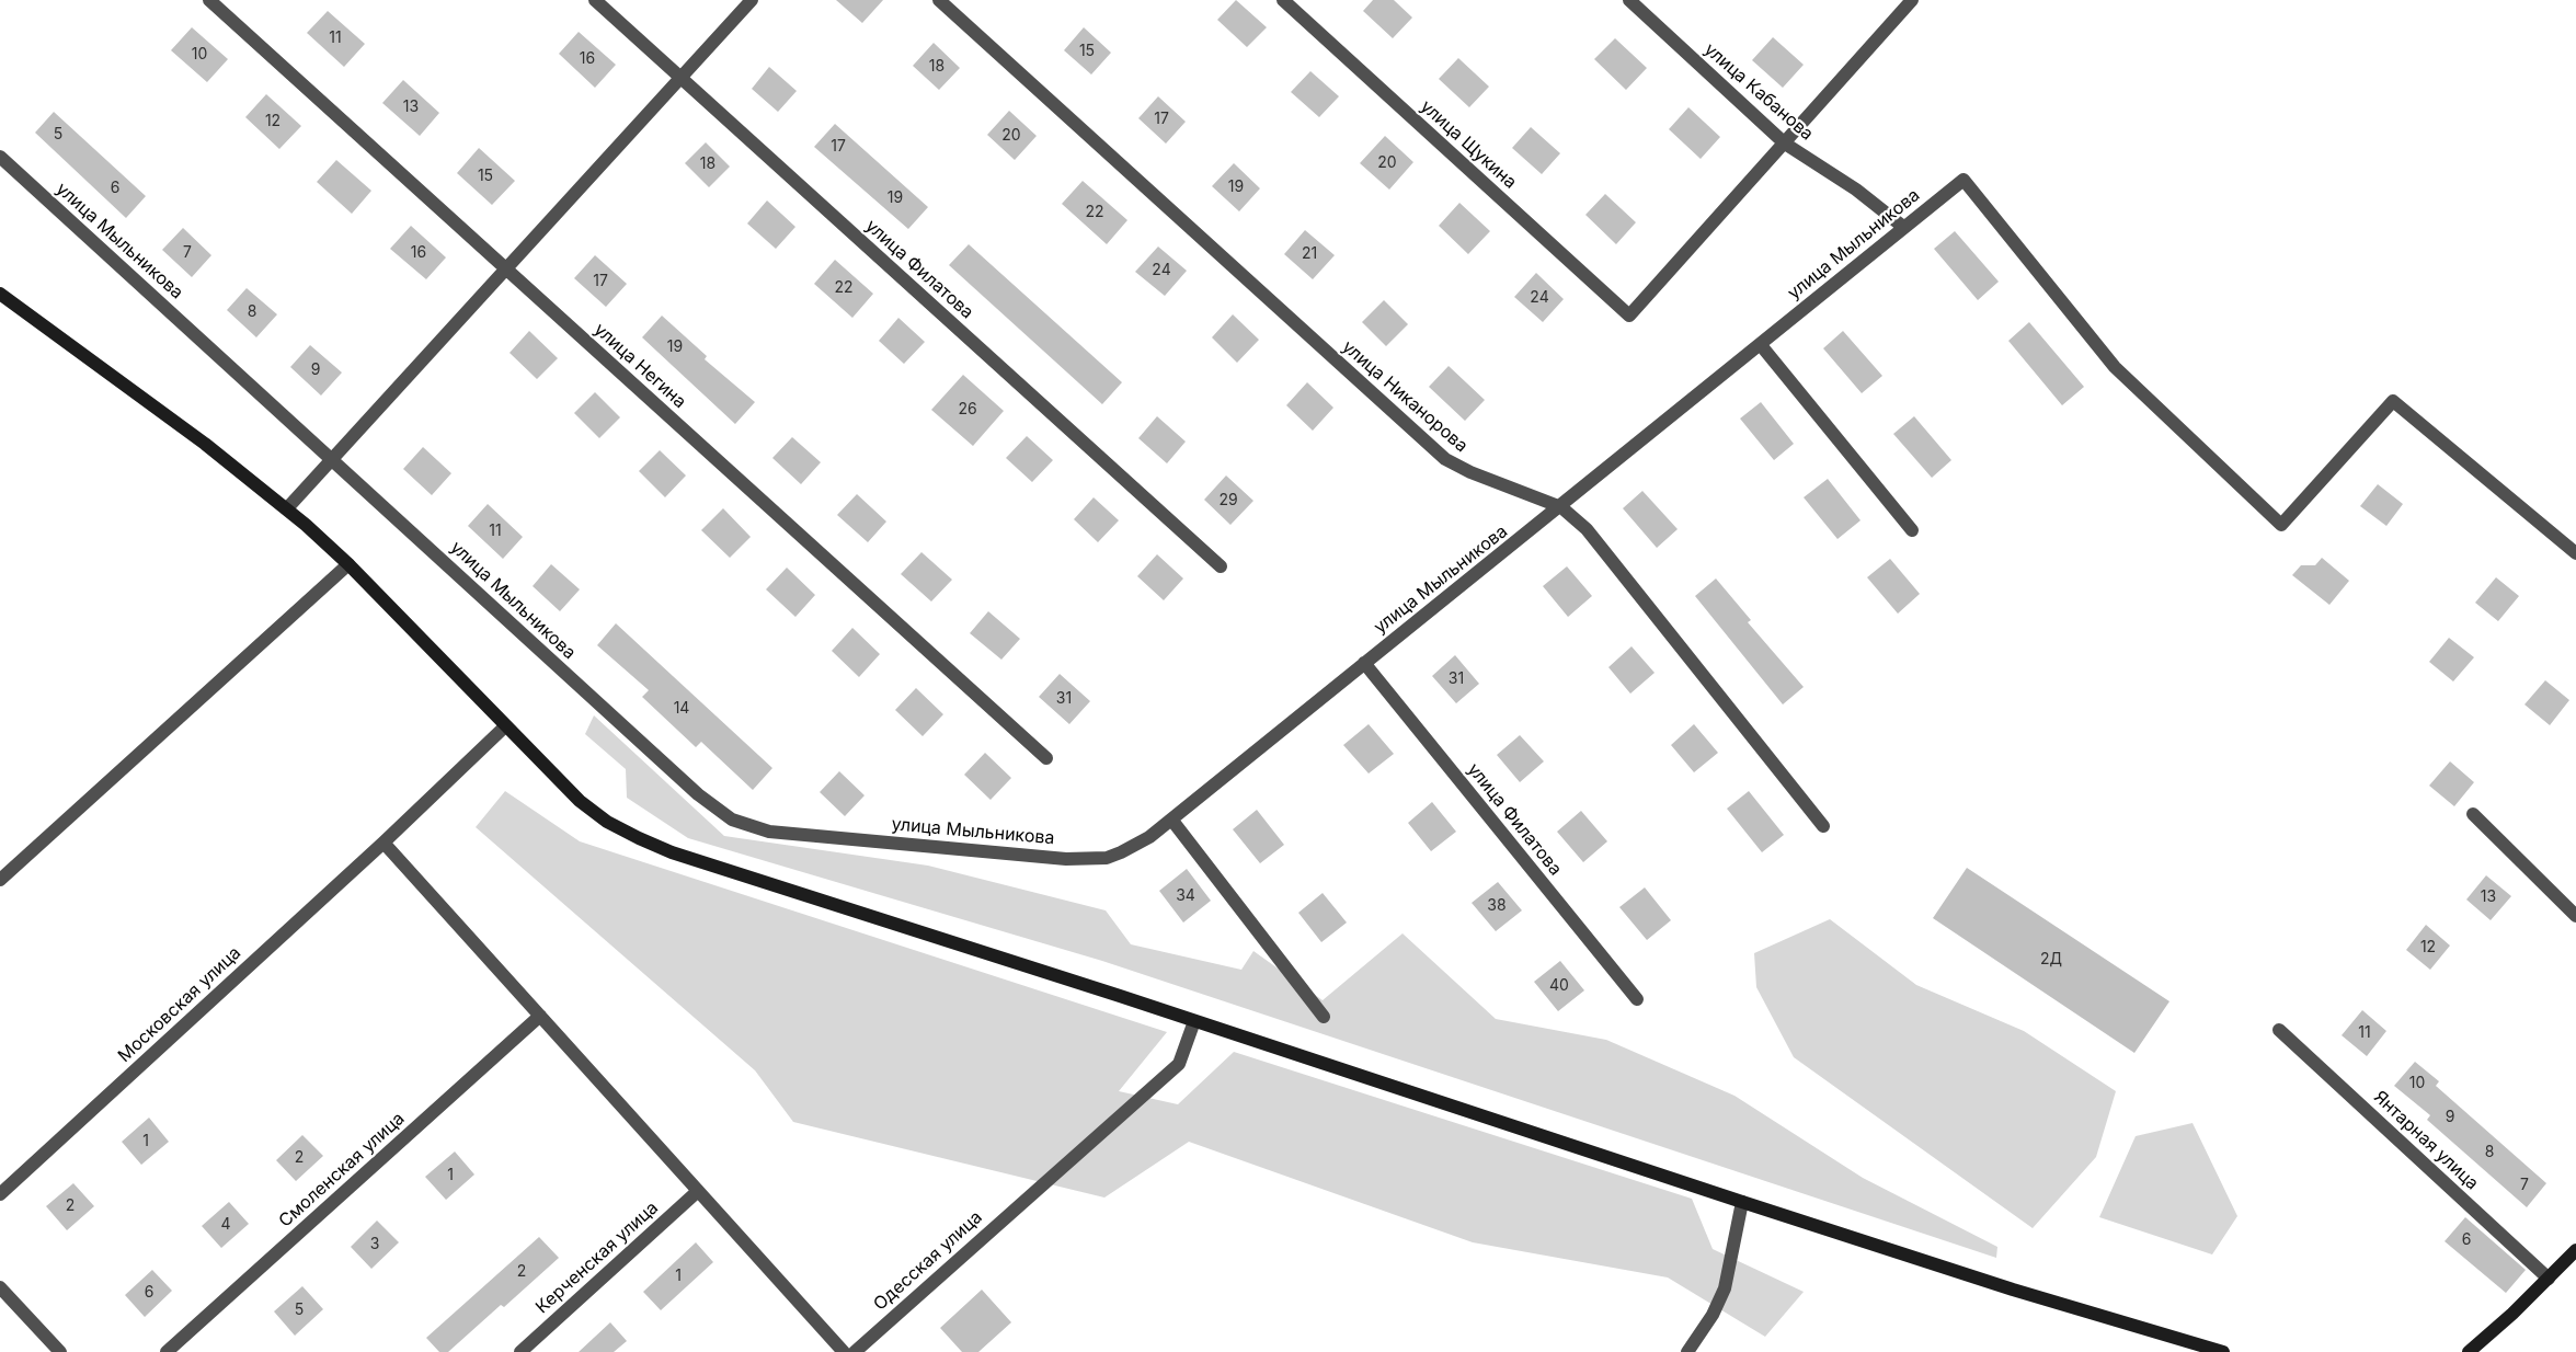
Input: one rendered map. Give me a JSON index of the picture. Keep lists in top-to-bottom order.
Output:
{
  "streets": {
    "street": [
      "улица Кабанова",
      "улица Щукина",
      "улица Мыльникова",
      "улица Филатова",
      "улица Негина",
      "улица Никанорова",
      "Московская улица",
      "Янтарная улица",
      "Смоленская улица",
      "Керченская улица",
      "Одесская улица"
    ]
  },
  "crossings": [
    ["улица Кабанова", "улица Щукина"],
    ["улица Кабанова", "улица Мыльникова"],
    ["улица Мыльникова", "улица Филатова"],
    ["улица Мыльникова", "улица Никанорова"]
  ],
  "house_numbers": [
    "11",
    "15",
    "10",
    "16",
    "18",
    "13",
    "17",
    "12",
    "5",
    "20",
    "17",
    "20",
    "18",
    "15",
    "19",
    "6",
    "19",
    "22",
    "7",
    "16",
    "21",
    "24",
    "17",
    "22",
    "24",
    "8",
    "19",
    "9",
    "26",
    "29",
    "11",
    "31",
    "31",
    "14",
    "34",
    "13",
    "38",
    "12",
    "2Д",
    "40",
    "11",
    "10",
    "9",
    "1",
    "8",
    "2",
    "1",
    "7",
    "2",
    "4",
    "6",
    "3",
    "2",
    "1",
    "6",
    "5"
  ]
}
